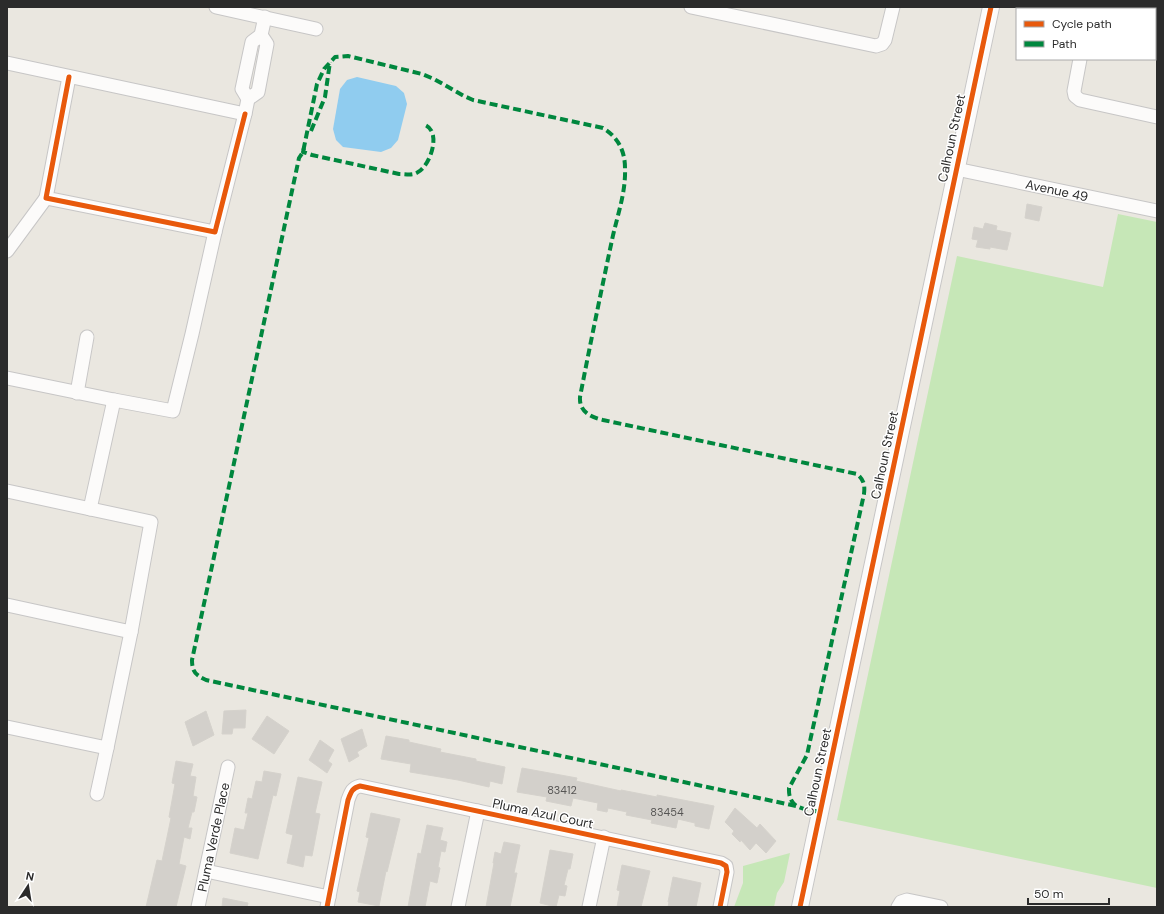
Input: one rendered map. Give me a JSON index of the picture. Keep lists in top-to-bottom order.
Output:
{
  "streets": {
    "street": [
      "Calhoun Street",
      "Avenue 49",
      "Pluma Azul Court",
      "Pluma Verde Place"
    ]
  },
  "crossings": [
    ["Calhoun Street", "Avenue 49"]
  ],
  "house_numbers": ["83412", "83454"],
  "legend": ["Cycle path", "Path"],
  "scale_bar": "50 m",
  "north": "top"
}
